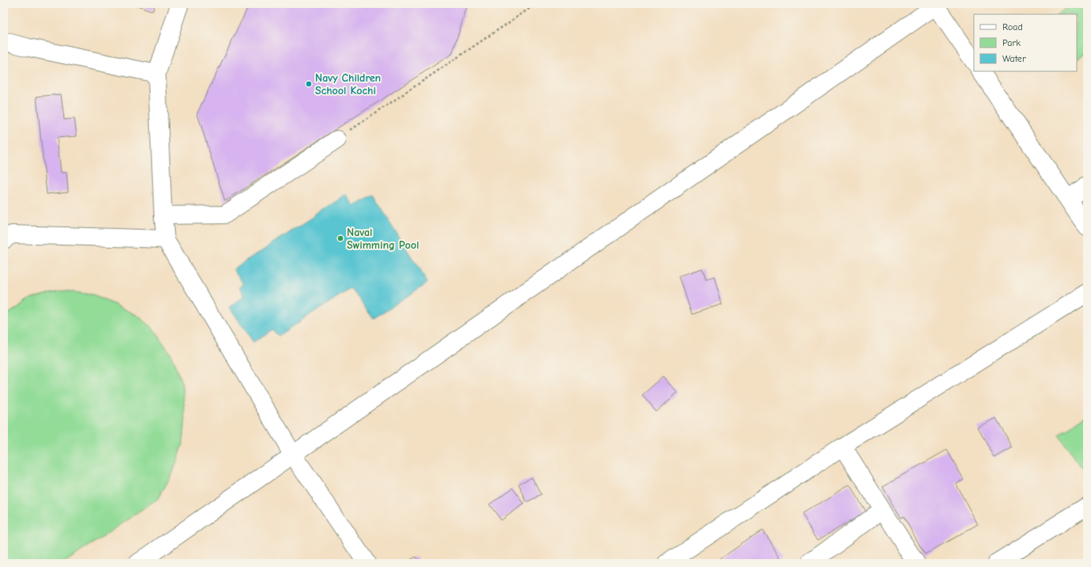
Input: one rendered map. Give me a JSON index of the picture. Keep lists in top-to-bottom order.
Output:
{
  "places": ["Navy Children School Kochi", "Naval Swimming Pool"],
  "legend": ["Road", "Park", "Water"]
}
